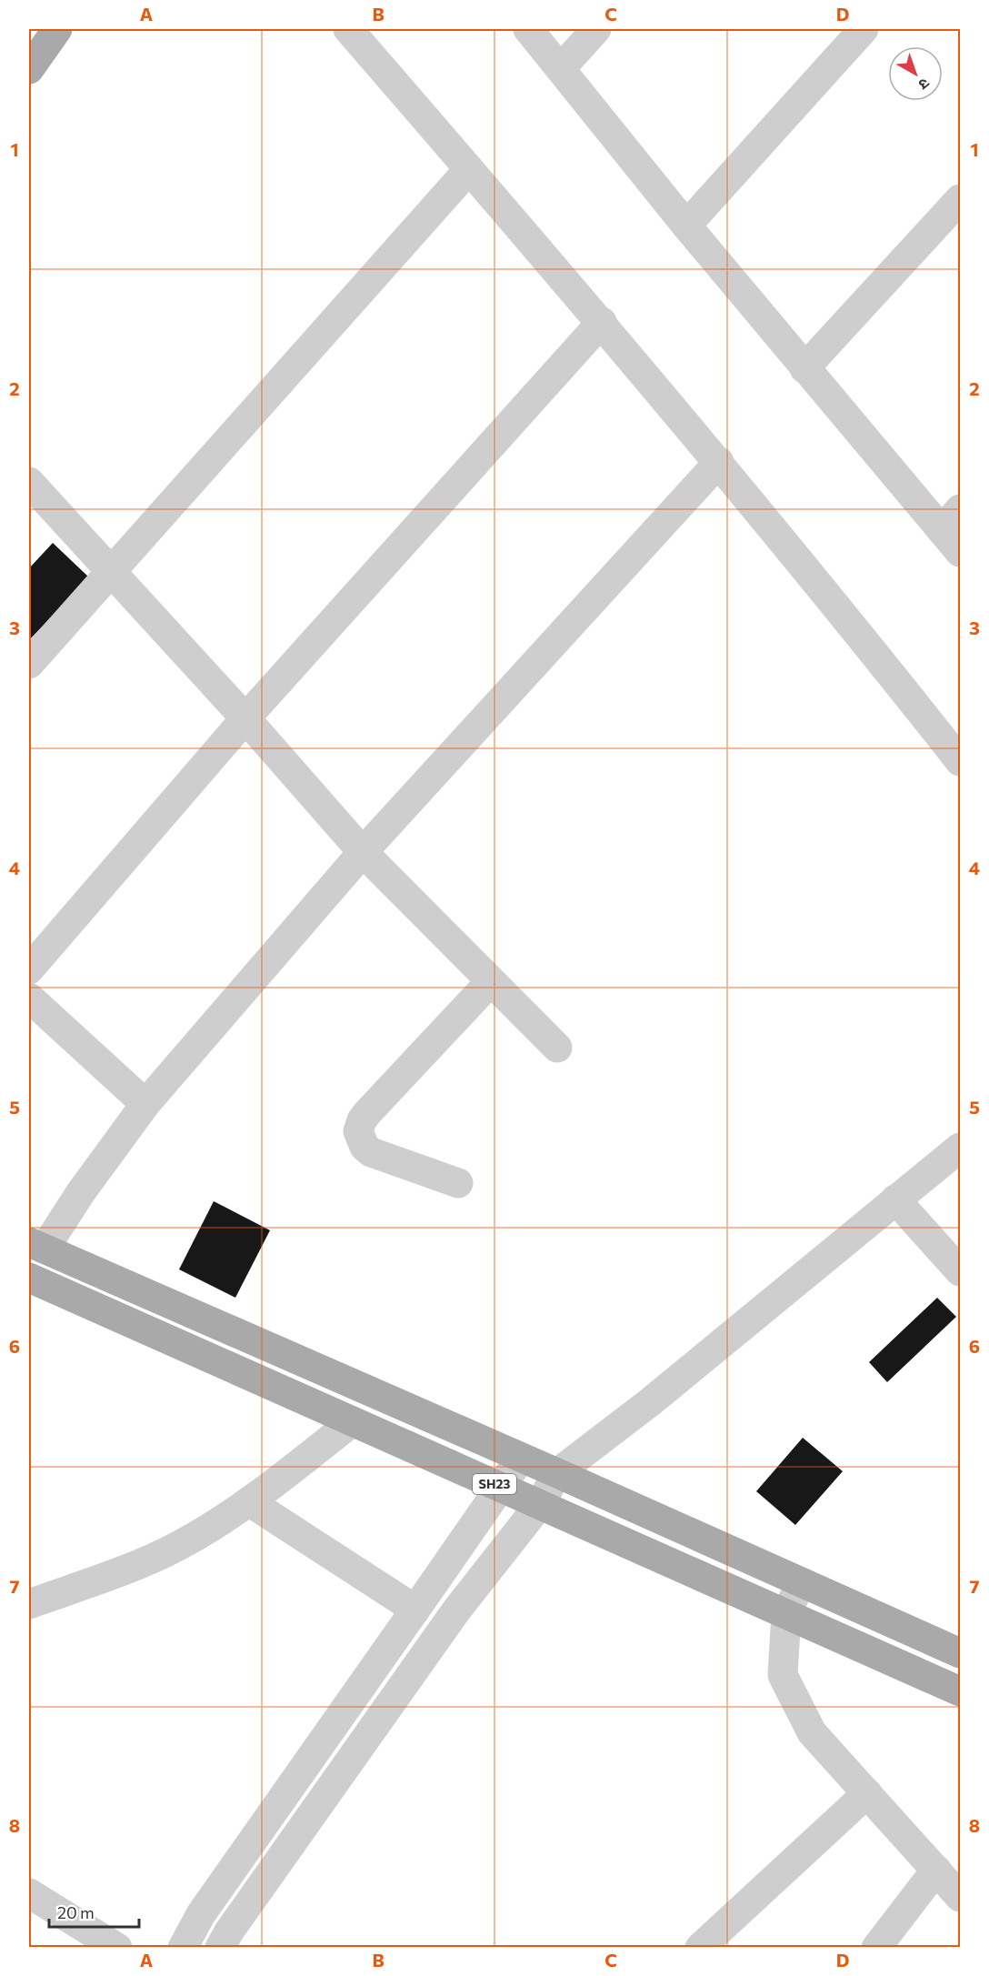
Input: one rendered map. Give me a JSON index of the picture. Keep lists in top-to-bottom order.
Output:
{
  "streets": {
    "main road": ["SH23"]
  },
  "scale_bar": "20 m",
  "north": "bottom right",
  "grid": {
    "columns": [
      "A",
      "B",
      "C",
      "D"
    ],
    "rows": [
      "1",
      "2",
      "3",
      "4",
      "5",
      "6",
      "7",
      "8"
    ]
  }
}
